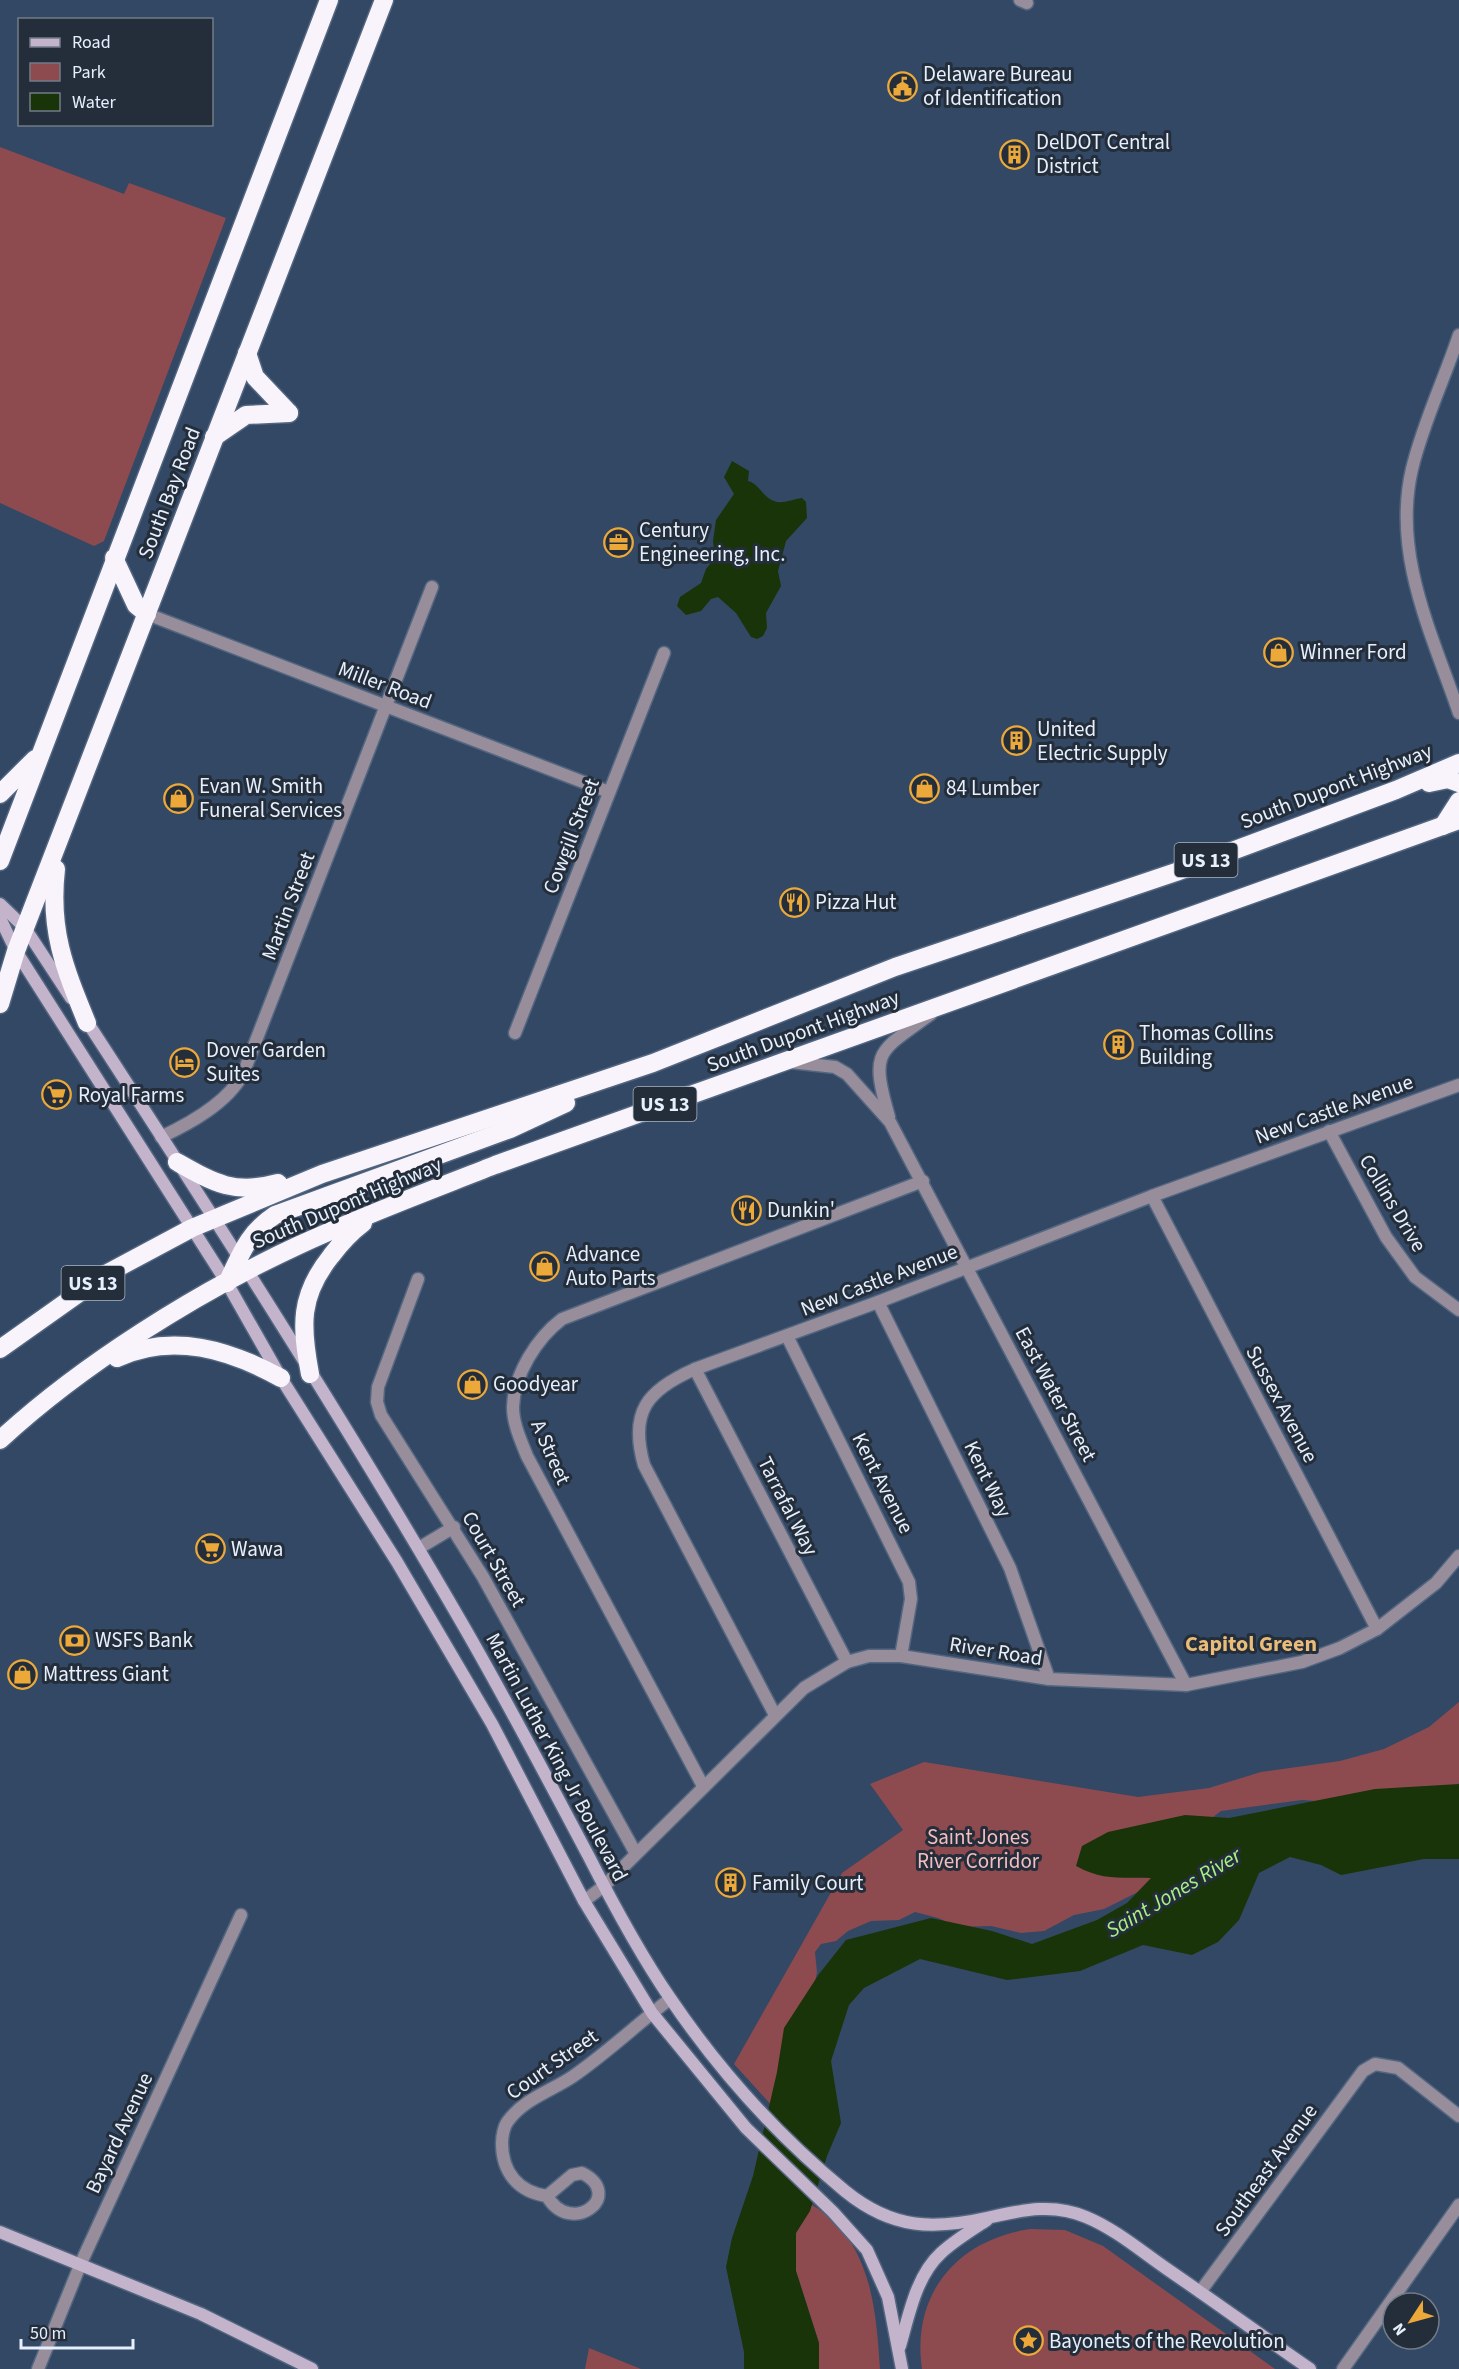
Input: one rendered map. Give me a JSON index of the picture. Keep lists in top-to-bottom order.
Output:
{
  "streets": {
    "highway": ["South Bay Road", "South Dupont Highway", "US 13"],
    "street": [
      "Miller Road",
      "Cowgill Street",
      "Martin Street",
      "New Castle Avenue",
      "Collins Drive",
      "East Water Street",
      "Sussex Avenue",
      "A Street",
      "Kent Way",
      "Kent Avenue",
      "Tarrafal Way",
      "Court Street",
      "River Road",
      "Martin Luther King Jr Boulevard",
      "Bayard Avenue",
      "Southeast Avenue"
    ]
  },
  "crossings": [
    ["South Bay Road", "Miller Road"],
    ["South Bay Road", "Martin Luther King Jr Boulevard"],
    ["Miller Road", "Cowgill Street"],
    ["Miller Road", "Martin Street"],
    ["South Dupont Highway", "East Water Street"],
    ["South Dupont Highway", "Martin Luther King Jr Boulevard"],
    ["Martin Street", "Martin Luther King Jr Boulevard"],
    ["New Castle Avenue", "Collins Drive"],
    ["New Castle Avenue", "East Water Street"],
    ["New Castle Avenue", "Sussex Avenue"],
    ["New Castle Avenue", "Kent Way"],
    ["New Castle Avenue", "Kent Avenue"],
    ["New Castle Avenue", "Tarrafal Way"],
    ["New Castle Avenue", "River Road"],
    ["East Water Street", "A Street"],
    ["East Water Street", "River Road"],
    ["Sussex Avenue", "River Road"],
    ["A Street", "River Road"],
    ["Kent Way", "River Road"],
    ["Kent Avenue", "River Road"],
    ["Tarrafal Way", "River Road"],
    ["Court Street", "River Road"],
    ["Court Street", "Martin Luther King Jr Boulevard"],
    ["River Road", "Martin Luther King Jr Boulevard"],
    ["Martin Luther King Jr Boulevard", "Southeast Avenue"]
  ],
  "districts": ["Capitol Green"],
  "water": ["Saint Jones River"],
  "parks": ["Saint Jones River Corridor"],
  "places": {
    "public building": ["Delaware Bureau of Identification"],
    "building": [
      "DelDOT Central District",
      "United Electric Supply",
      "Thomas Collins Building",
      "Family Court"
    ],
    "office": ["Century Engineering, Inc."],
    "shop": [
      "Winner Ford",
      "84 Lumber",
      "Evan W. Smith Funeral Services",
      "Advance Auto Parts",
      "Goodyear",
      "Mattress Giant"
    ],
    "restaurant": ["Pizza Hut", "Dunkin'"],
    "hotel": ["Dover Garden Suites"],
    "supermarket": ["Royal Farms", "Wawa"],
    "bank": ["WSFS Bank"],
    "place": ["Bayonets of the Revolution"]
  },
  "legend": ["Road", "Park", "Water"],
  "scale_bar": "50 m",
  "north": "bottom left"
}
